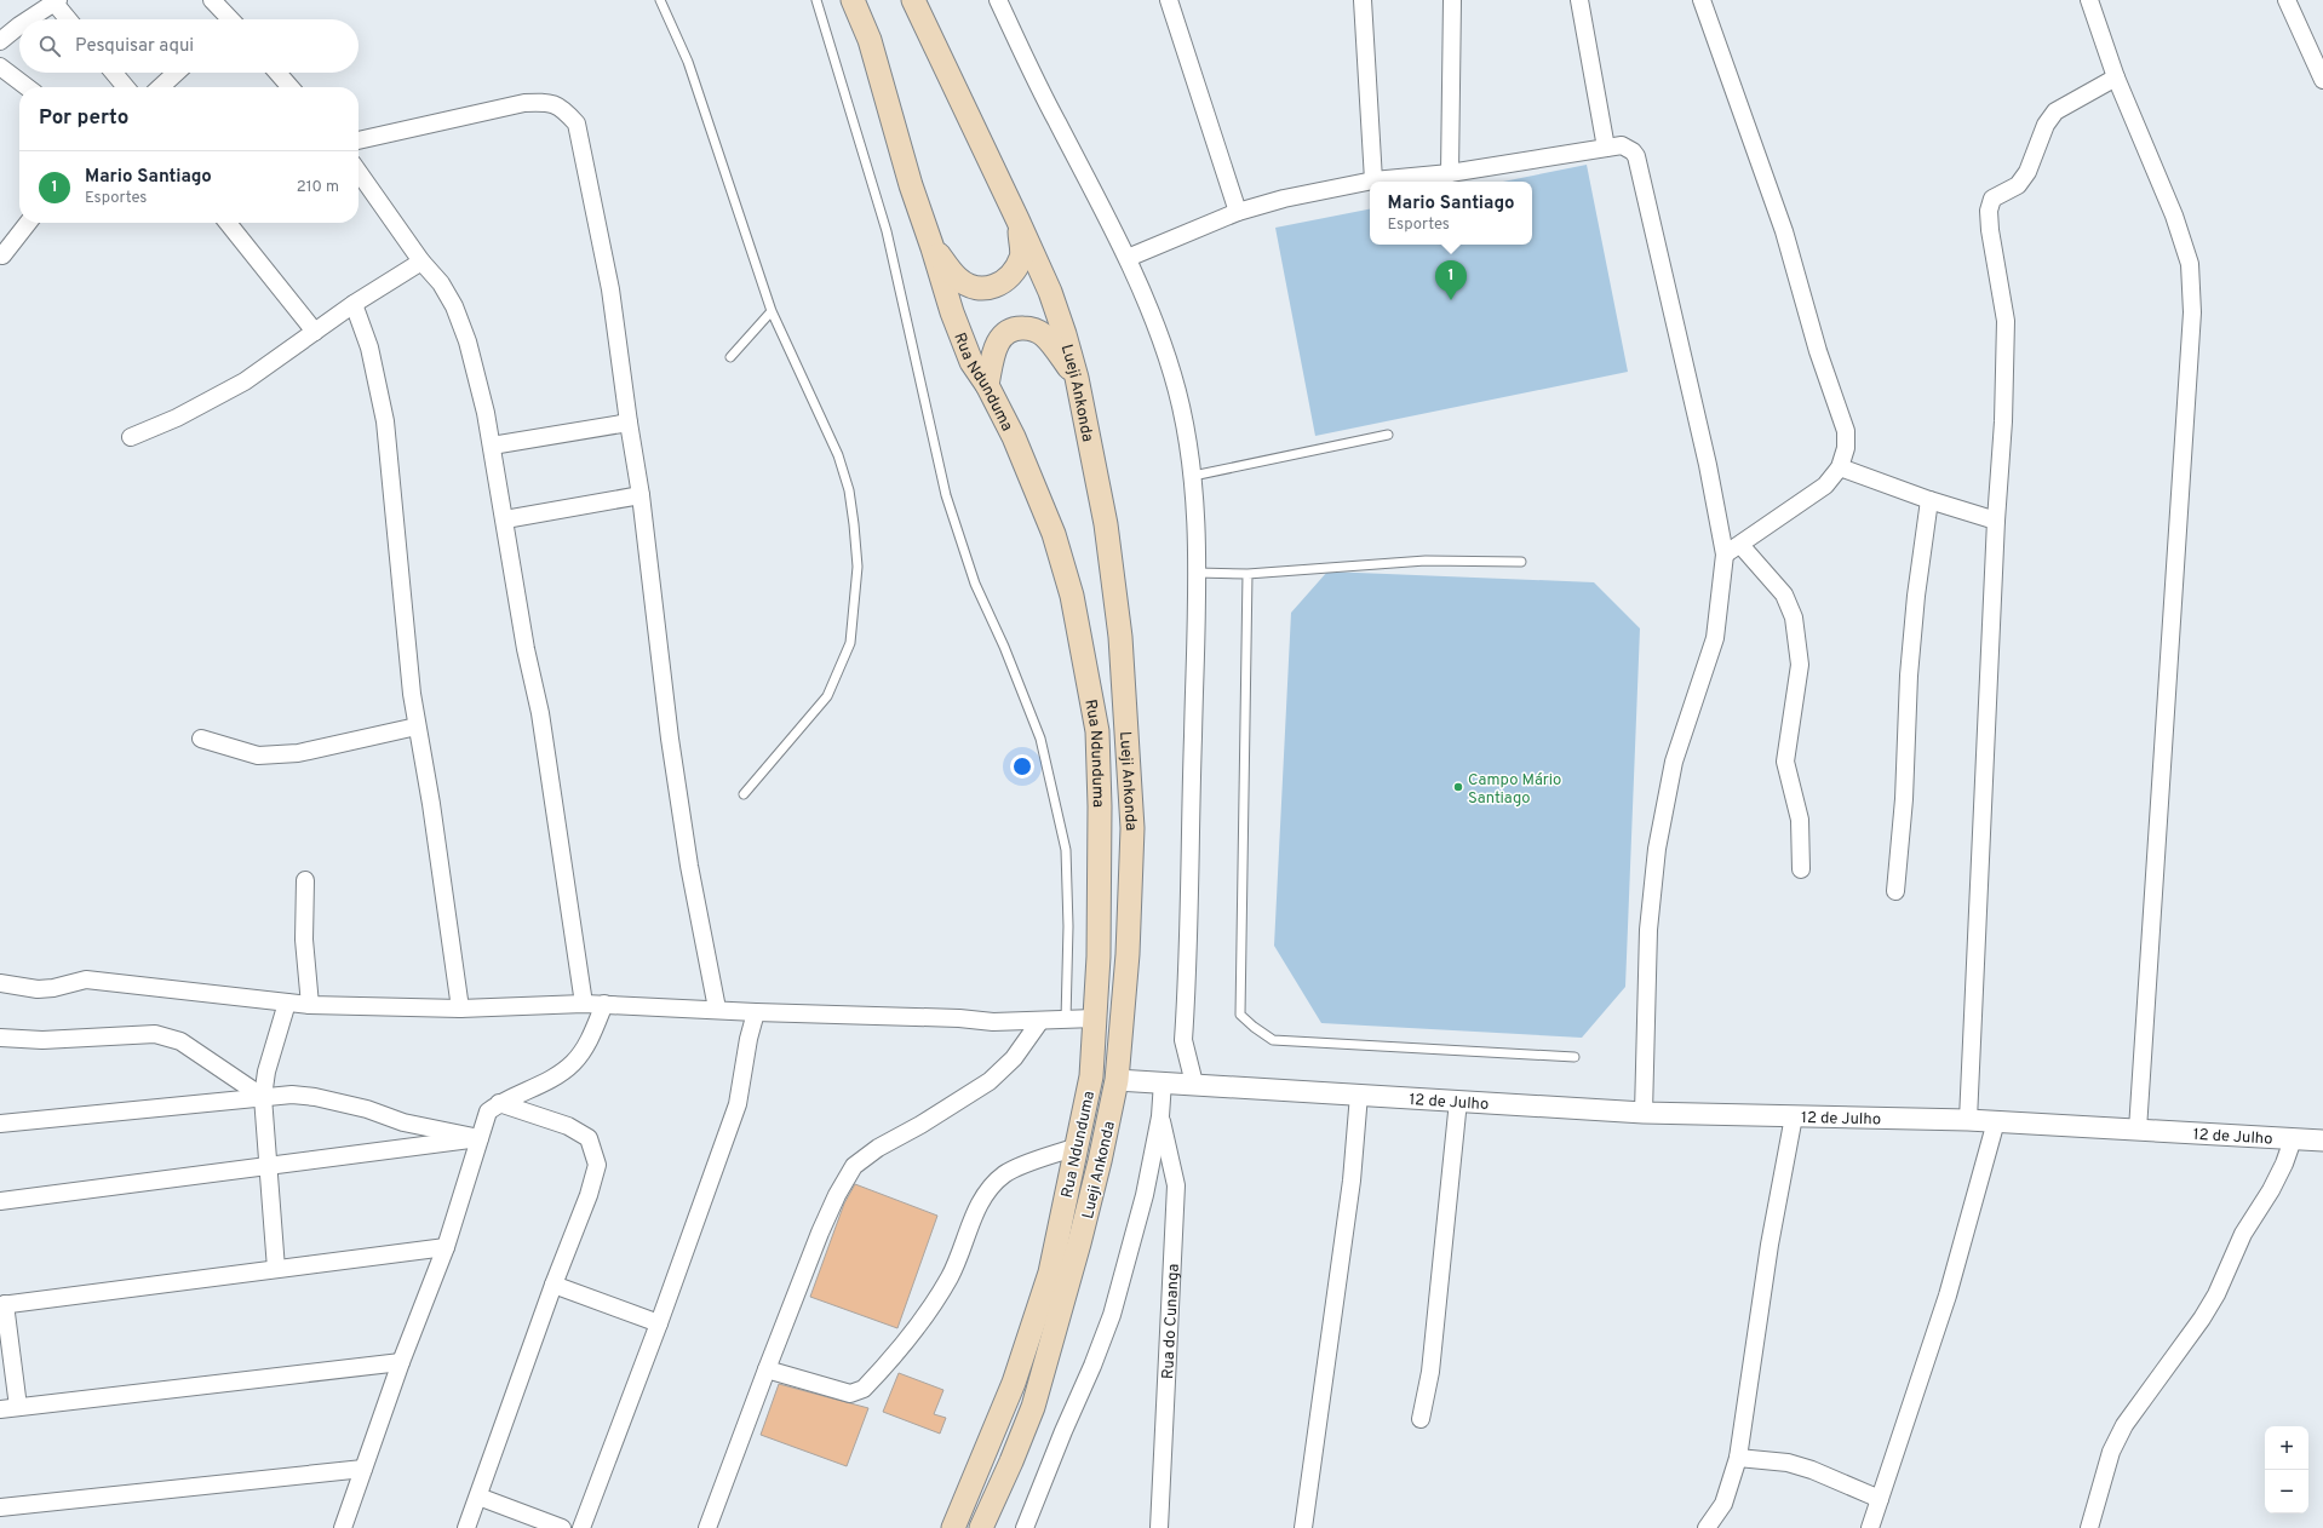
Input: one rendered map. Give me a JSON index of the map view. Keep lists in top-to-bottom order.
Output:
{
  "streets": {
    "main road": ["Rua Ndunduma", "Lueji Ankonda"],
    "street": ["12 de Julho", "Rua do Cunanga"]
  },
  "crossings": [
    ["Lueji Ankonda", "12 de Julho"]
  ],
  "places": ["Campo Mário Santiago"],
  "page": {
    "search": "Pesquisar aqui",
    "heading": "Por perto",
    "list": [
      {
        "mark": "1",
        "name": "Mario Santiago",
        "note": "Esportes",
        "value": "210 m"
      }
    ],
    "popup": ["Mario Santiago", "Esportes"],
    "pins": "1",
    "map_buttons": ["+", "−"]
  }
}
